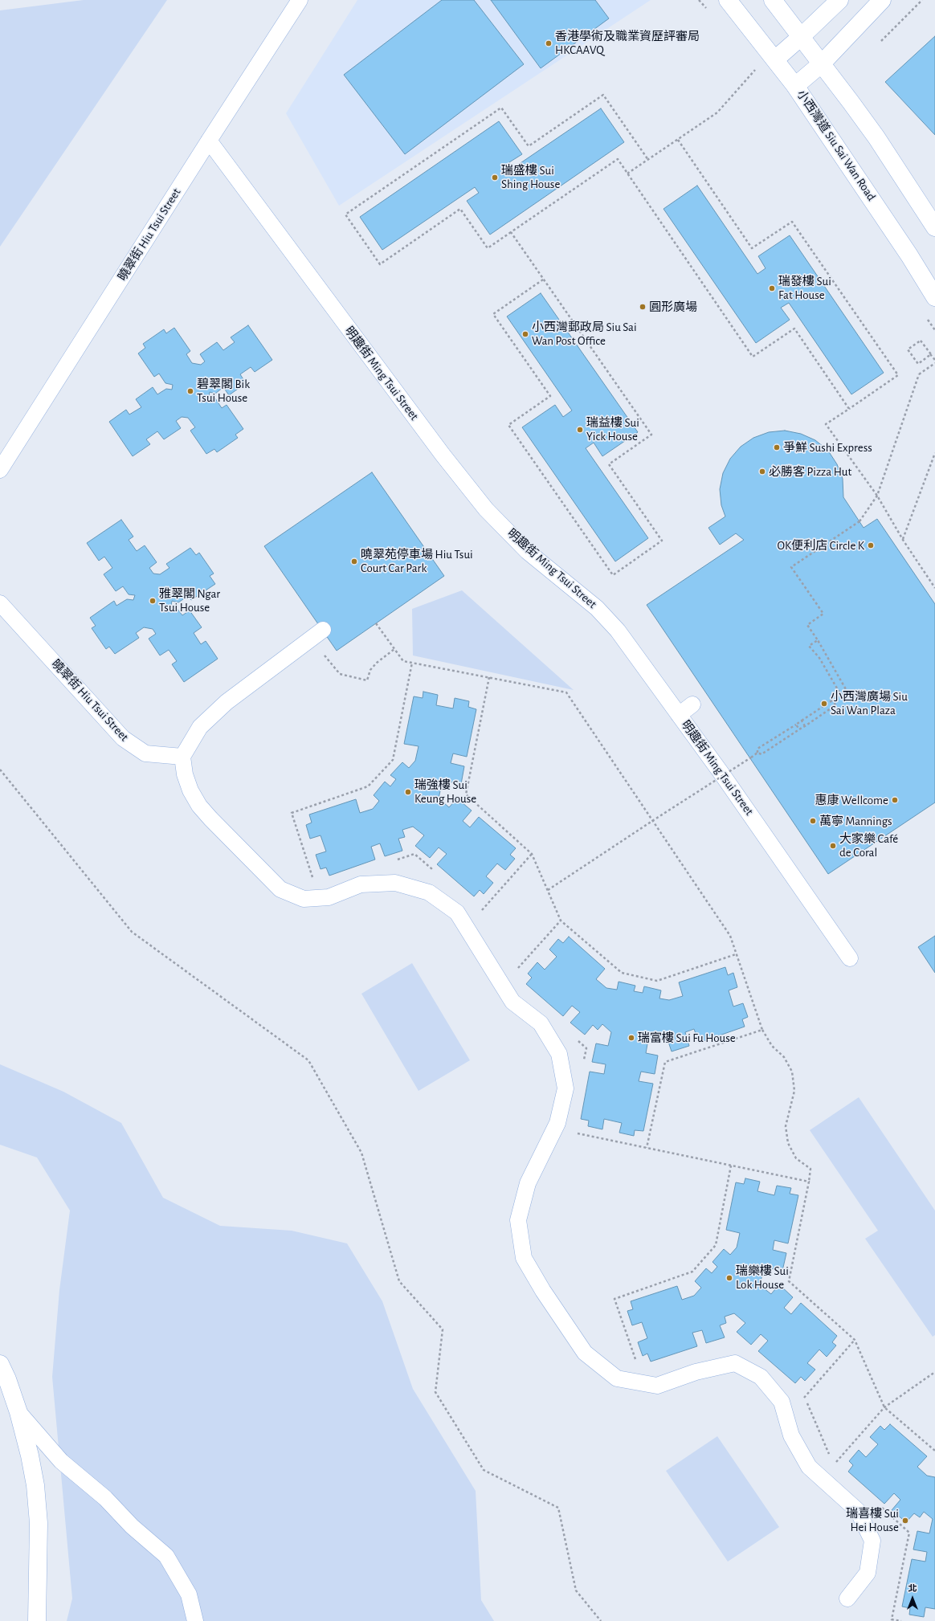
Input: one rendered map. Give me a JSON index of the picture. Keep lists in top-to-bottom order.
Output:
{
  "streets": {
    "main road": ["小西灣道 Siu Sai Wan Road"],
    "lane": ["曉翠街 Hiu Tsui Street", "明趣街 Ming Tsui Street"]
  },
  "crossings": [
    ["曉翠街 Hiu Tsui Street", "明趣街 Ming Tsui Street"]
  ],
  "places": [
    "香港學術及職業資歷評審局 HKCAAVQ",
    "瑞盛樓 Sui Shing House",
    "瑞發樓 Sui Fat House",
    "圓形廣場",
    "小西灣郵政局 Siu Sai Wan Post Office",
    "碧翠閣 Bik Tsui House",
    "瑞益樓 Sui Yick House",
    "爭鮮 Sushi Express",
    "必勝客 Pizza Hut",
    "OK便利店 Circle K",
    "曉翠苑停車場 Hiu Tsui Court Car Park",
    "雅翠閣 Ngar Tsui House",
    "小西灣廣場 Siu Sai Wan Plaza",
    "瑞強樓 Sui Keung House",
    "惠康 Wellcome",
    "萬寧 Mannings",
    "大家樂 Café de Coral",
    "瑞富樓 Sui Fu House",
    "瑞樂樓 Sui Lok House",
    "瑞喜樓 Sui Hei House"
  ],
  "north": "top"
}
